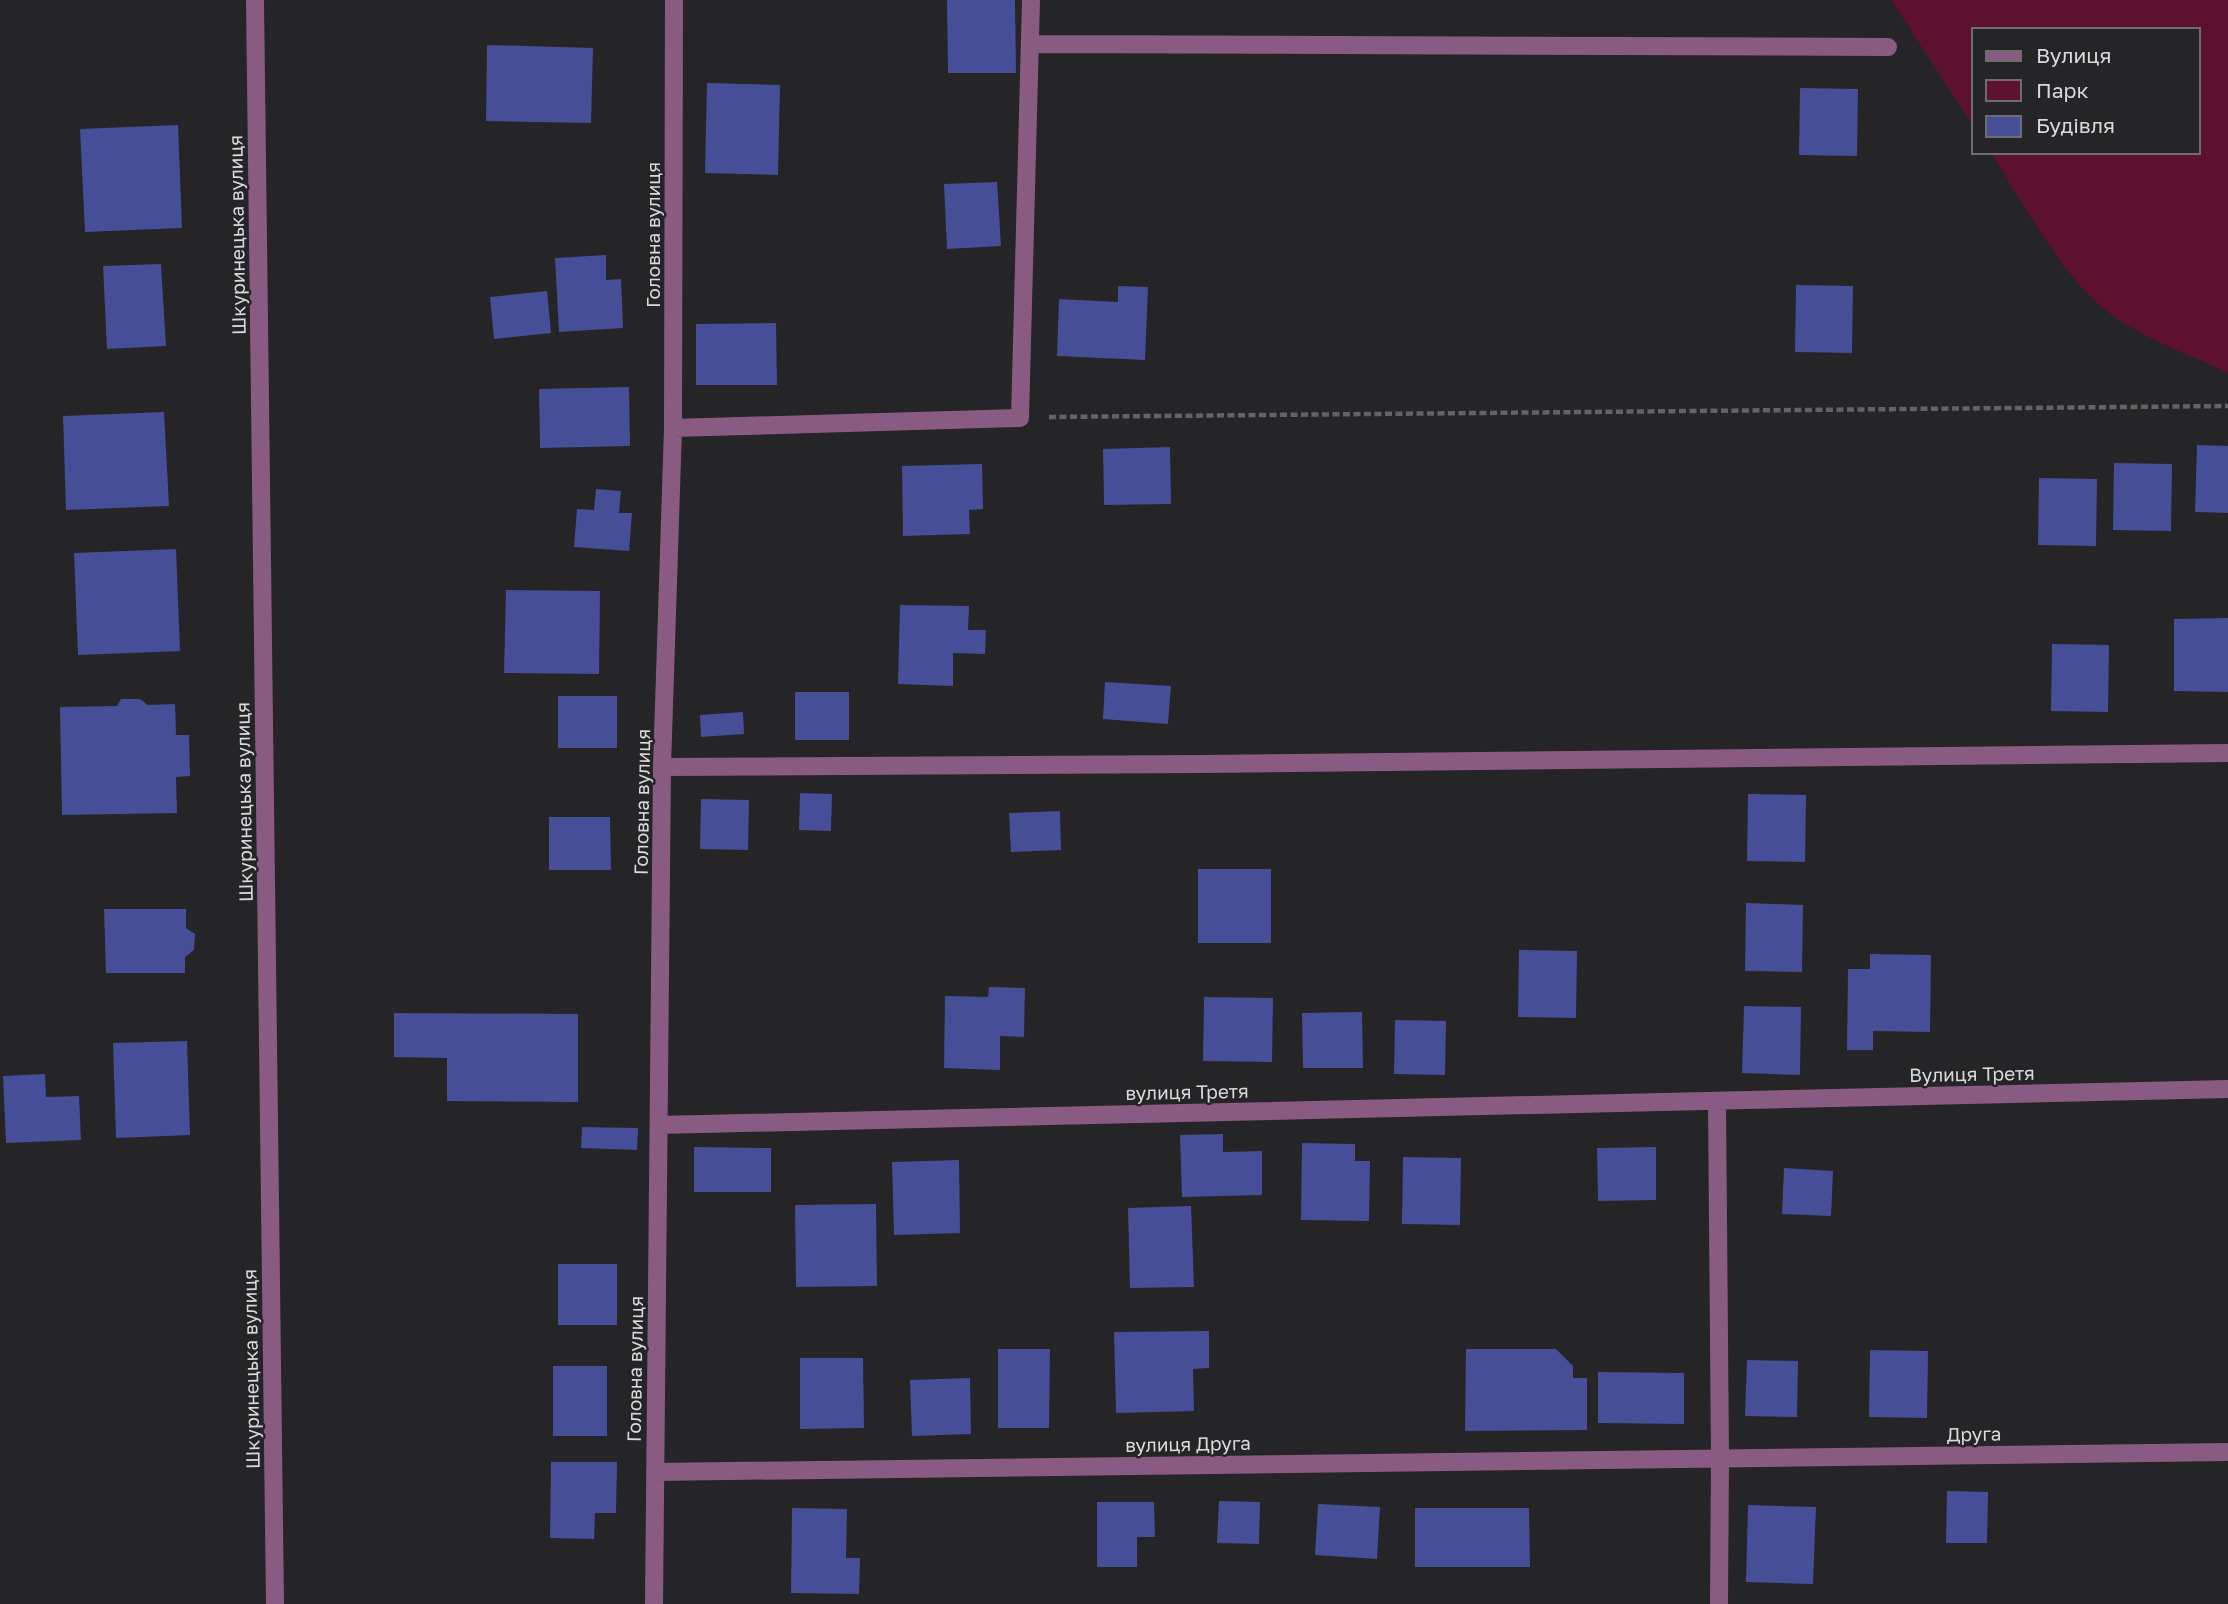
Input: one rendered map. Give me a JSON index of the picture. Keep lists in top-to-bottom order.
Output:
{
  "streets": {
    "street": [
      "Шкуринецька вулиця",
      "Головна вулиця",
      "Вулиця Третя",
      "вулиця Третя",
      "Друга",
      "вулиця Друга"
    ]
  },
  "crossings": [
    ["Головна вулиця", "вулиця Третя"],
    ["Головна вулиця", "вулиця Друга"],
    ["Вулиця Третя", "вулиця Третя"],
    ["Друга", "вулиця Друга"]
  ],
  "legend": ["Вулиця", "Парк", "Будівля"]
}
